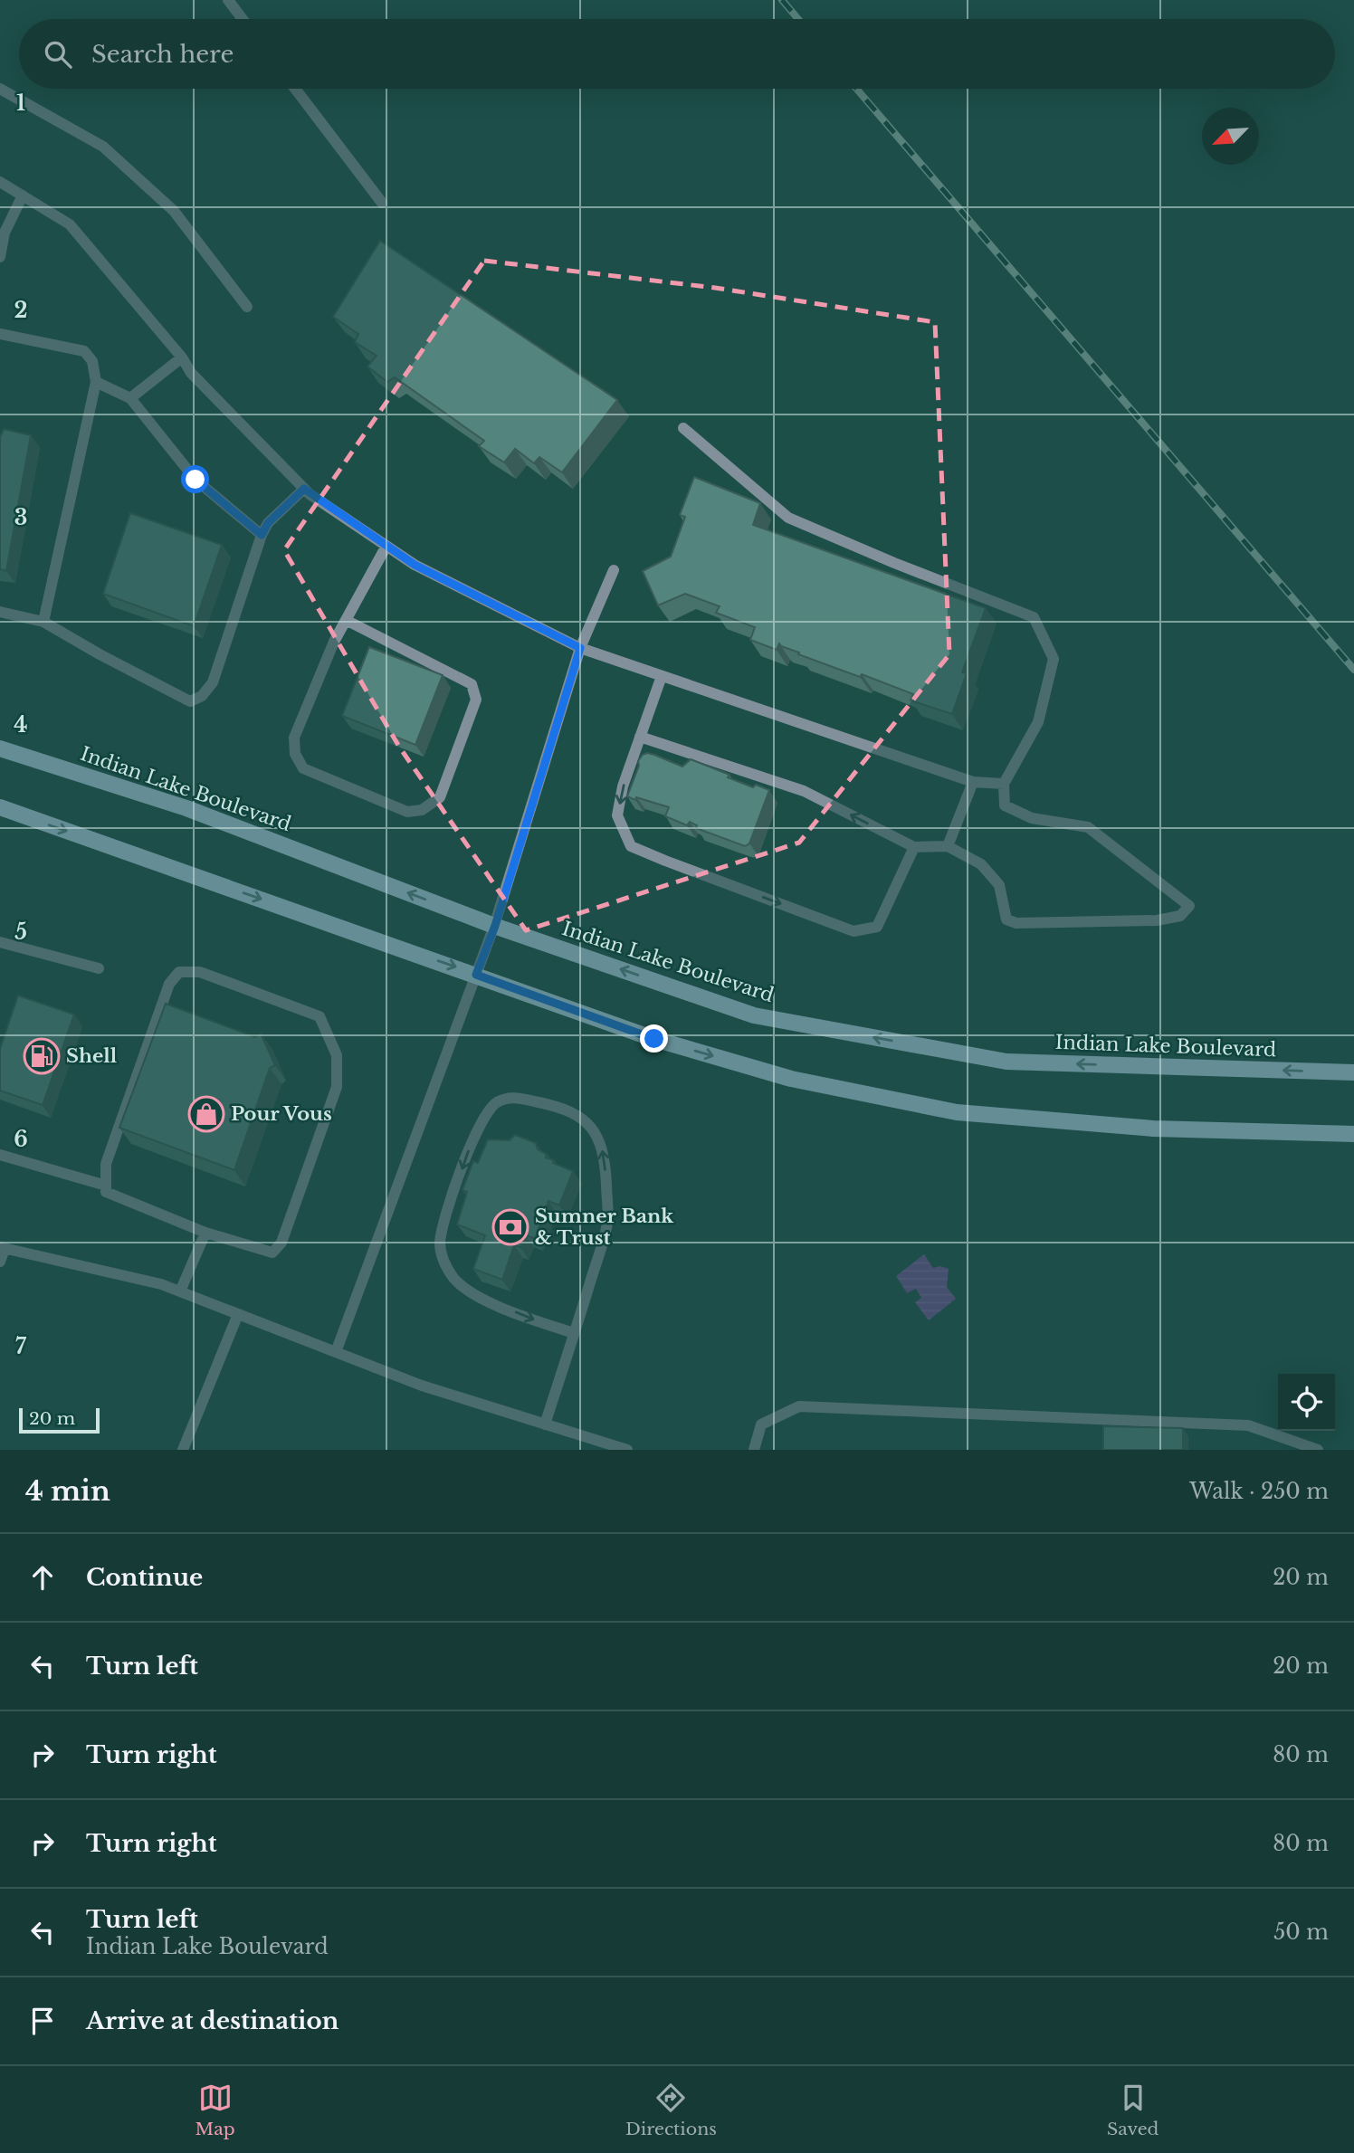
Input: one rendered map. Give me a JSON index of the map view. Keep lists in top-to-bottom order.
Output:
{
  "streets": {
    "main road": ["Indian Lake Boulevard"]
  },
  "places": {
    "fuel station": ["Shell"],
    "shop": ["Pour Vous"],
    "bank": ["Sumner Bank & Trust"]
  },
  "scale_bar": "20 m",
  "north": "bottom left",
  "page": {
    "search": "Search here",
    "scale": "20 m",
    "heading": ["4 min", "Walk · 250 m"],
    "list": [
      ["Continue", "20 m"],
      ["Turn left", "20 m"],
      ["Turn right", "80 m"],
      ["Turn right", "80 m"],
      ["Turn left", "Indian Lake Boulevard", "50 m"],
      "Arrive at destination"
    ],
    "nav": ["Map", "Directions", "Saved"]
  },
  "grid": {
    "rows": [
      "1",
      "2",
      "3",
      "4",
      "5",
      "6",
      "7"
    ]
  }
}
